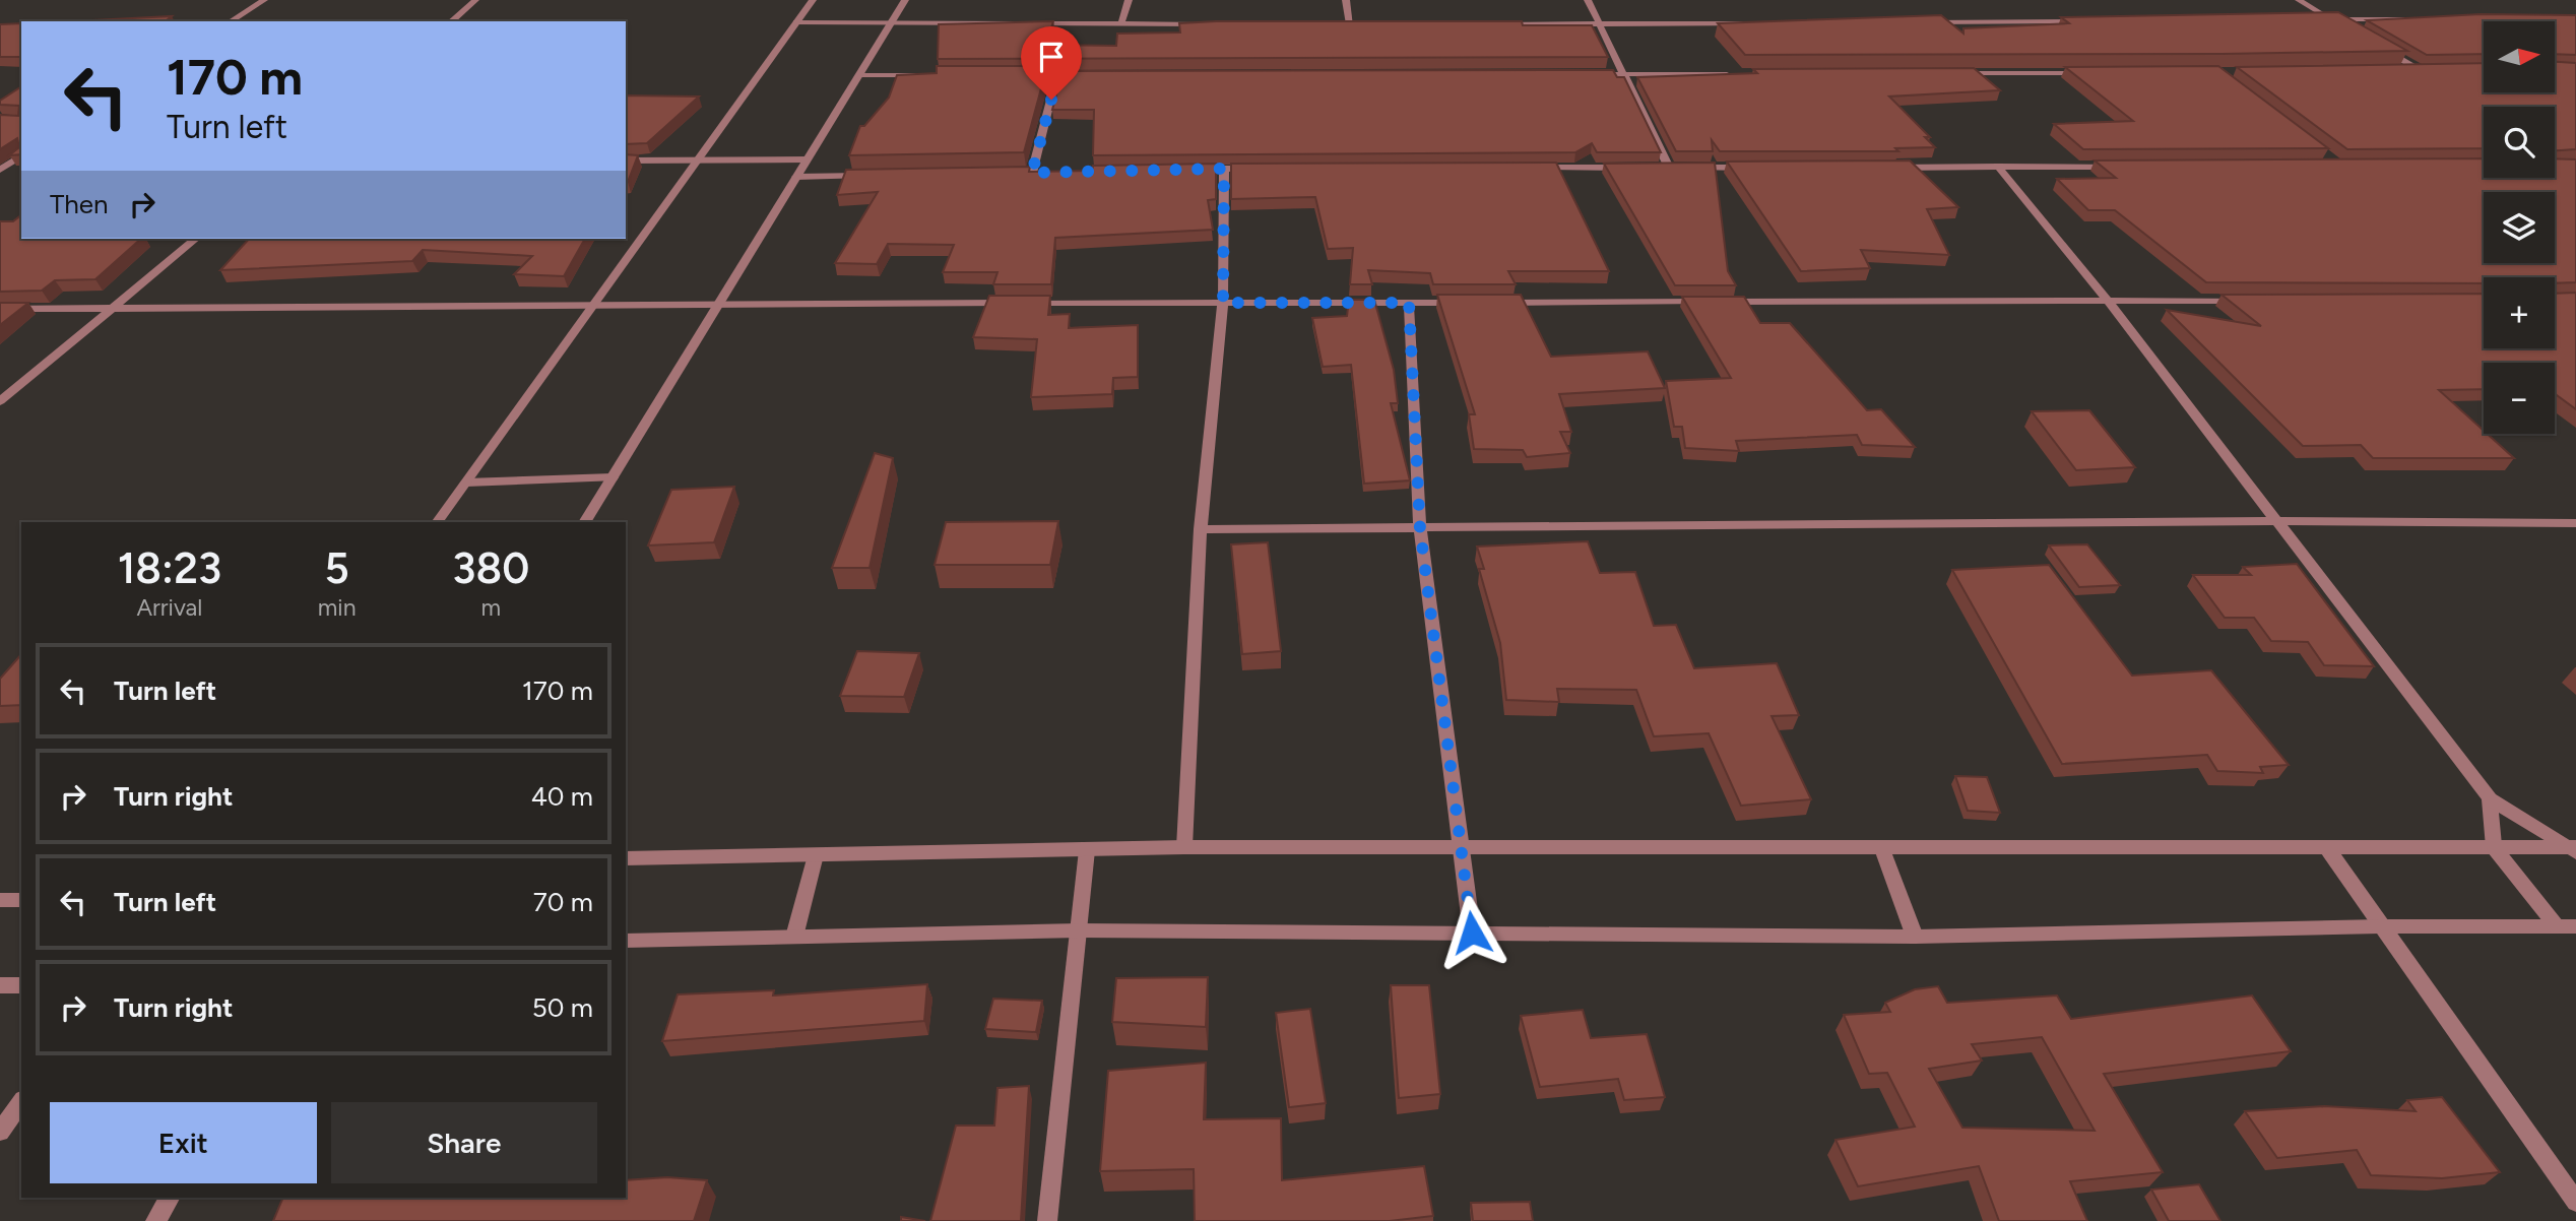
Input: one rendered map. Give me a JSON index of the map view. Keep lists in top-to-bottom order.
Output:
{
  "north": "right",
  "page": {
    "map_buttons": ["+", "−"],
    "turn": ["170 m", "Turn left"],
    "then": "Then",
    "eta": [
      "18:23",
      "Arrival",
      "5",
      "min",
      "380",
      "m"
    ],
    "list": [
      {
        "name": "Turn left",
        "value": "170 m"
      },
      {
        "name": "Turn right",
        "value": "40 m"
      },
      {
        "name": "Turn left",
        "value": "70 m"
      },
      {
        "name": "Turn right",
        "value": "50 m"
      }
    ],
    "buttons": ["Exit", "Share"]
  }
}
